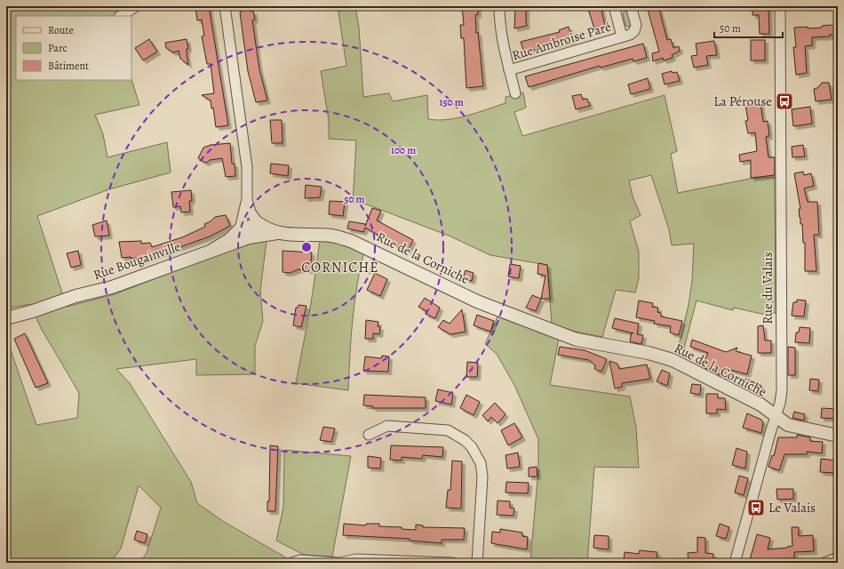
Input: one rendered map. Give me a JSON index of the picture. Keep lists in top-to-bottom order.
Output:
{
  "streets": {
    "street": [
      "Rue Ambroise Paré",
      "Rue de la Corniche",
      "Rue Bougainville",
      "Rue du Valais"
    ]
  },
  "crossings": [
    ["Rue de la Corniche", "Rue Bougainville"],
    ["Rue de la Corniche", "Rue du Valais"]
  ],
  "districts": ["CORNICHE"],
  "places": {
    "bus stop": ["La Pérouse", "Le Valais"]
  },
  "legend": ["Route", "Parc", "Bâtiment"],
  "scale_bar": "50 m",
  "rings": ["150 m", "100 m", "50 m"]
}
